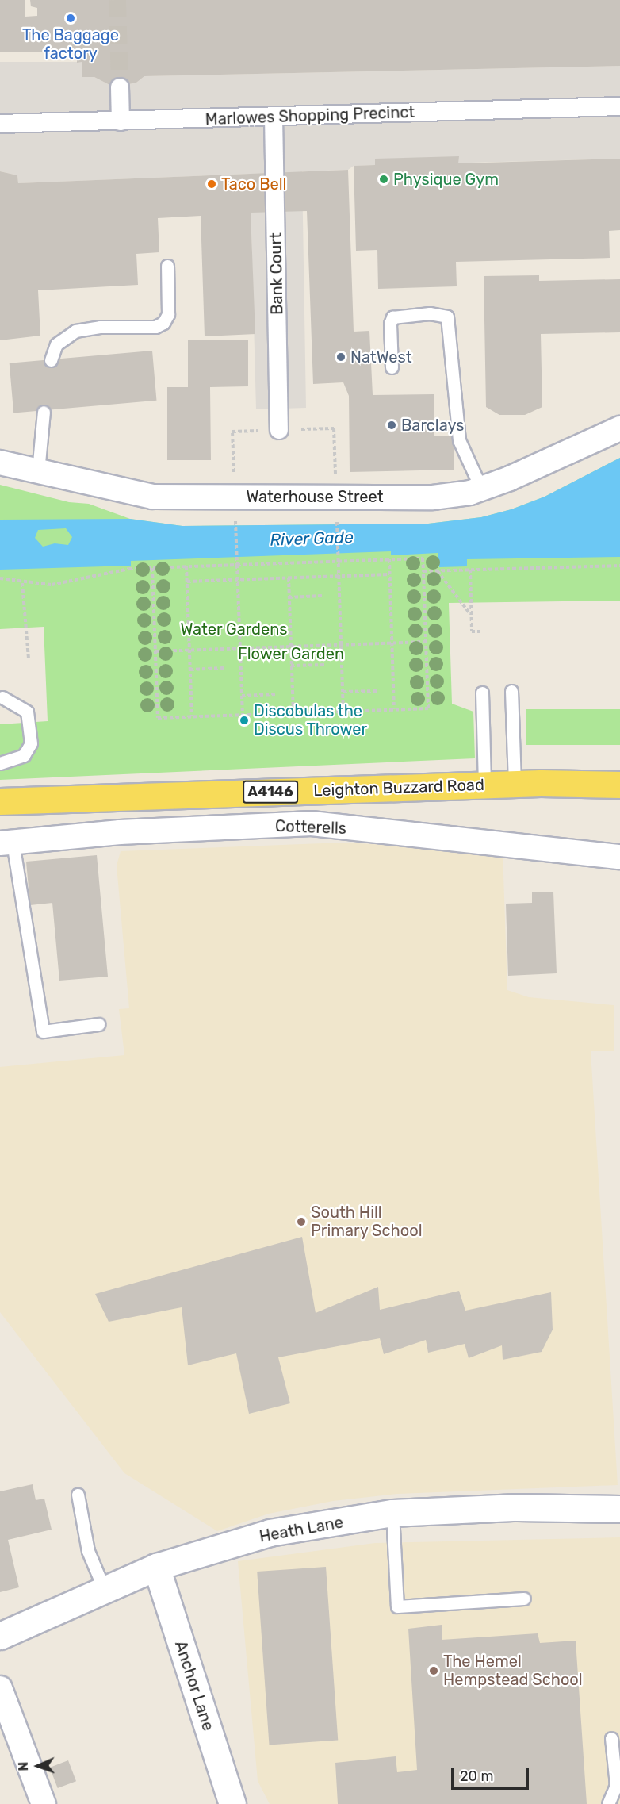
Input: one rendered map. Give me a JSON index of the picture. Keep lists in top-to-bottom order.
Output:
{
  "streets": {
    "main road": ["Leighton Buzzard Road", "A4146"],
    "street": [
      "Marlowes Shopping Precinct",
      "Bank Court",
      "Waterhouse Street",
      "Cotterells",
      "Heath Lane",
      "Anchor Lane"
    ]
  },
  "crossings": [
    ["Marlowes Shopping Precinct", "Bank Court"],
    ["Heath Lane", "Anchor Lane"]
  ],
  "water": ["River Gade"],
  "parks": ["Water Gardens", "Flower Garden"],
  "places": [
    "The Baggage factory",
    "Physique Gym",
    "Taco Bell",
    "NatWest",
    "Barclays",
    "Discobulas the Discus Thrower",
    "South Hill Primary School",
    "The Hemel Hempstead School"
  ],
  "scale_bar": "20 m",
  "north": "left"
}
